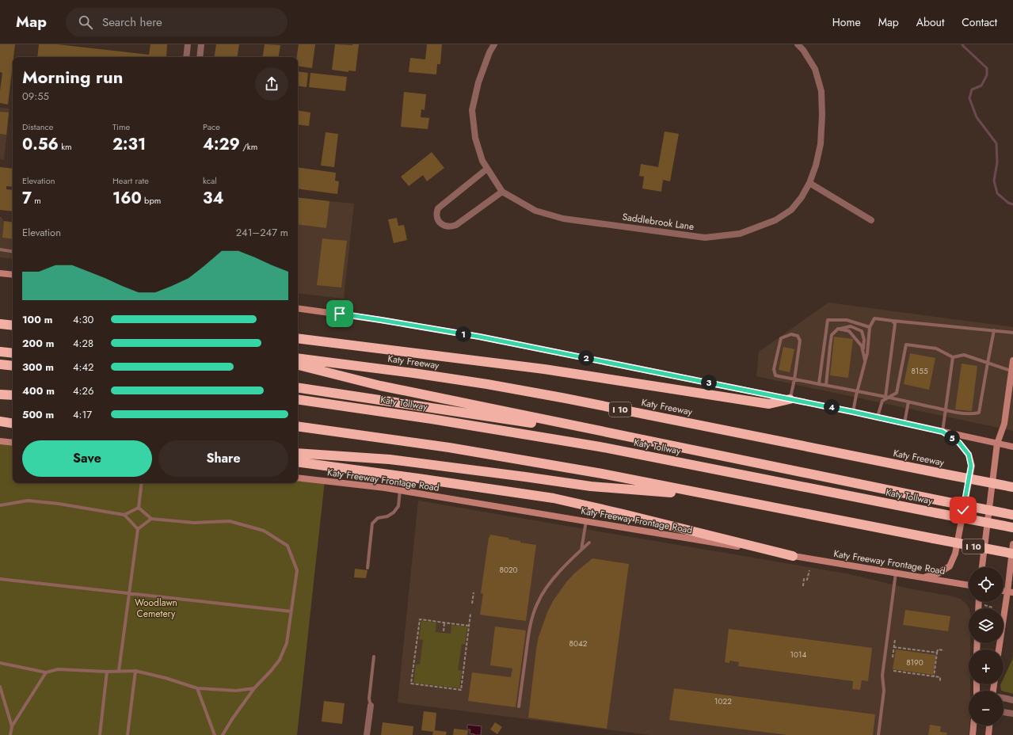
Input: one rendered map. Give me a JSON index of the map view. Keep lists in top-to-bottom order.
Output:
{
  "streets": {
    "highway": ["Katy Freeway", "Katy Tollway", "I 10"],
    "main road": ["Katy Freeway Frontage Road"],
    "street": ["Saddlebrook Lane"]
  },
  "parks": ["Woodlawn Cemetery"],
  "house_numbers": [
    "8155",
    "8020",
    "8042",
    "1014",
    "8190",
    "1022"
  ],
  "page": {
    "header": "Map",
    "search": "Search here",
    "nav": [
      "Home",
      "Map",
      "About",
      "Contact"
    ],
    "heading": ["Morning run", "09:55"],
    "stats": [
      ["Distance", "0.56 km"],
      ["Time", "2:31"],
      ["Pace", "4:29 /km"],
      ["Elevation", "7 m"],
      ["Heart rate", "160 bpm"],
      ["kcal", "34"]
    ],
    "chart": ["Elevation", "241–247 m"],
    "list": [
      {
        "name": "100 m",
        "note": "4:30"
      },
      {
        "name": "200 m",
        "note": "4:28"
      },
      {
        "name": "300 m",
        "note": "4:42"
      },
      {
        "name": "400 m",
        "note": "4:26"
      },
      {
        "name": "500 m",
        "note": "4:17"
      }
    ],
    "pins": [
      "1",
      "2",
      "3",
      "4",
      "5"
    ],
    "buttons": ["Save", "Share"],
    "map_buttons": ["+", "−"]
  }
}
